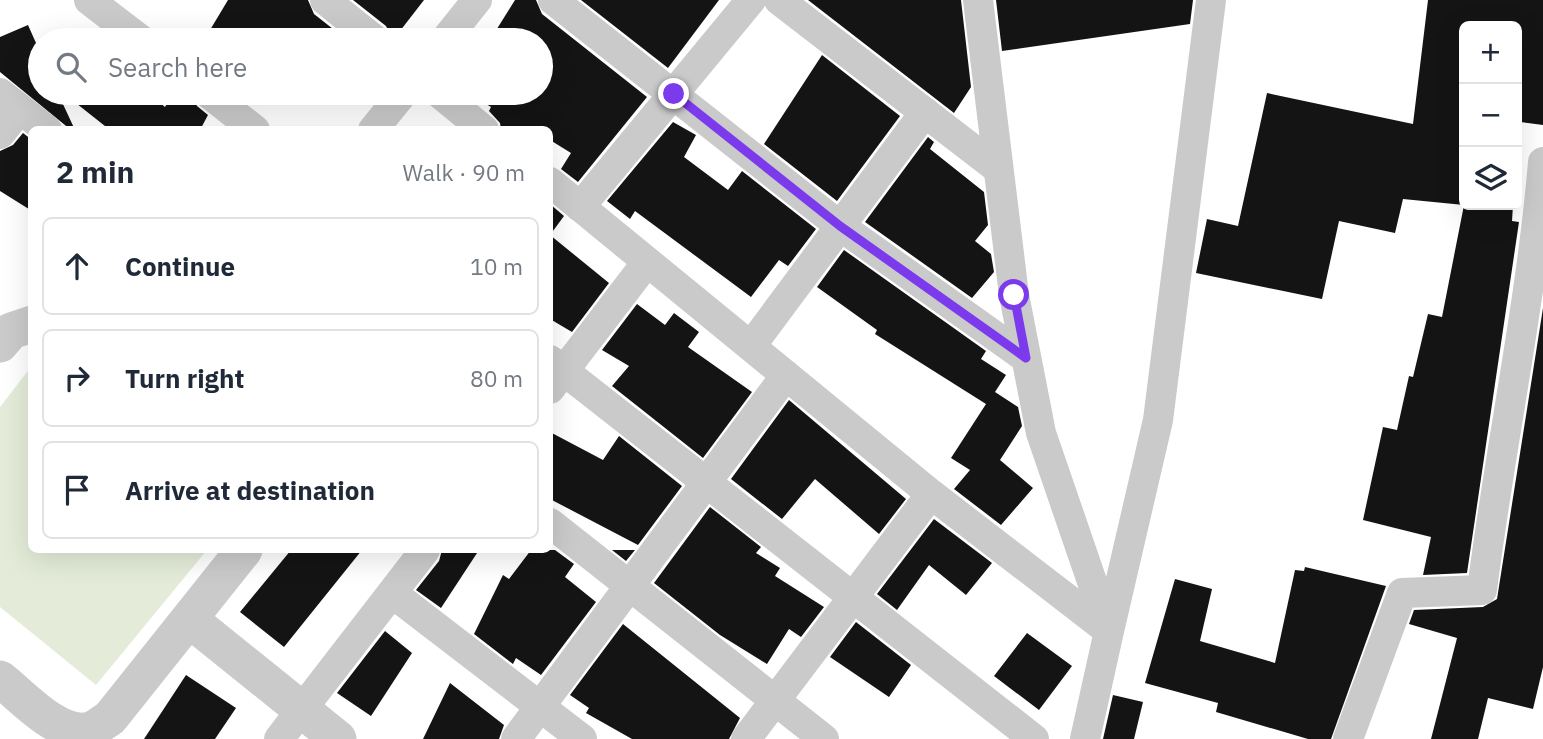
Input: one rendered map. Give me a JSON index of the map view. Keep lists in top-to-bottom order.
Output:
{
  "page": {
    "map_buttons": ["+", "−"],
    "search": "Search here",
    "heading": ["2 min", "Walk · 90 m"],
    "list": [
      ["Continue", "10 m"],
      ["Turn right", "80 m"],
      "Arrive at destination"
    ]
  }
}
